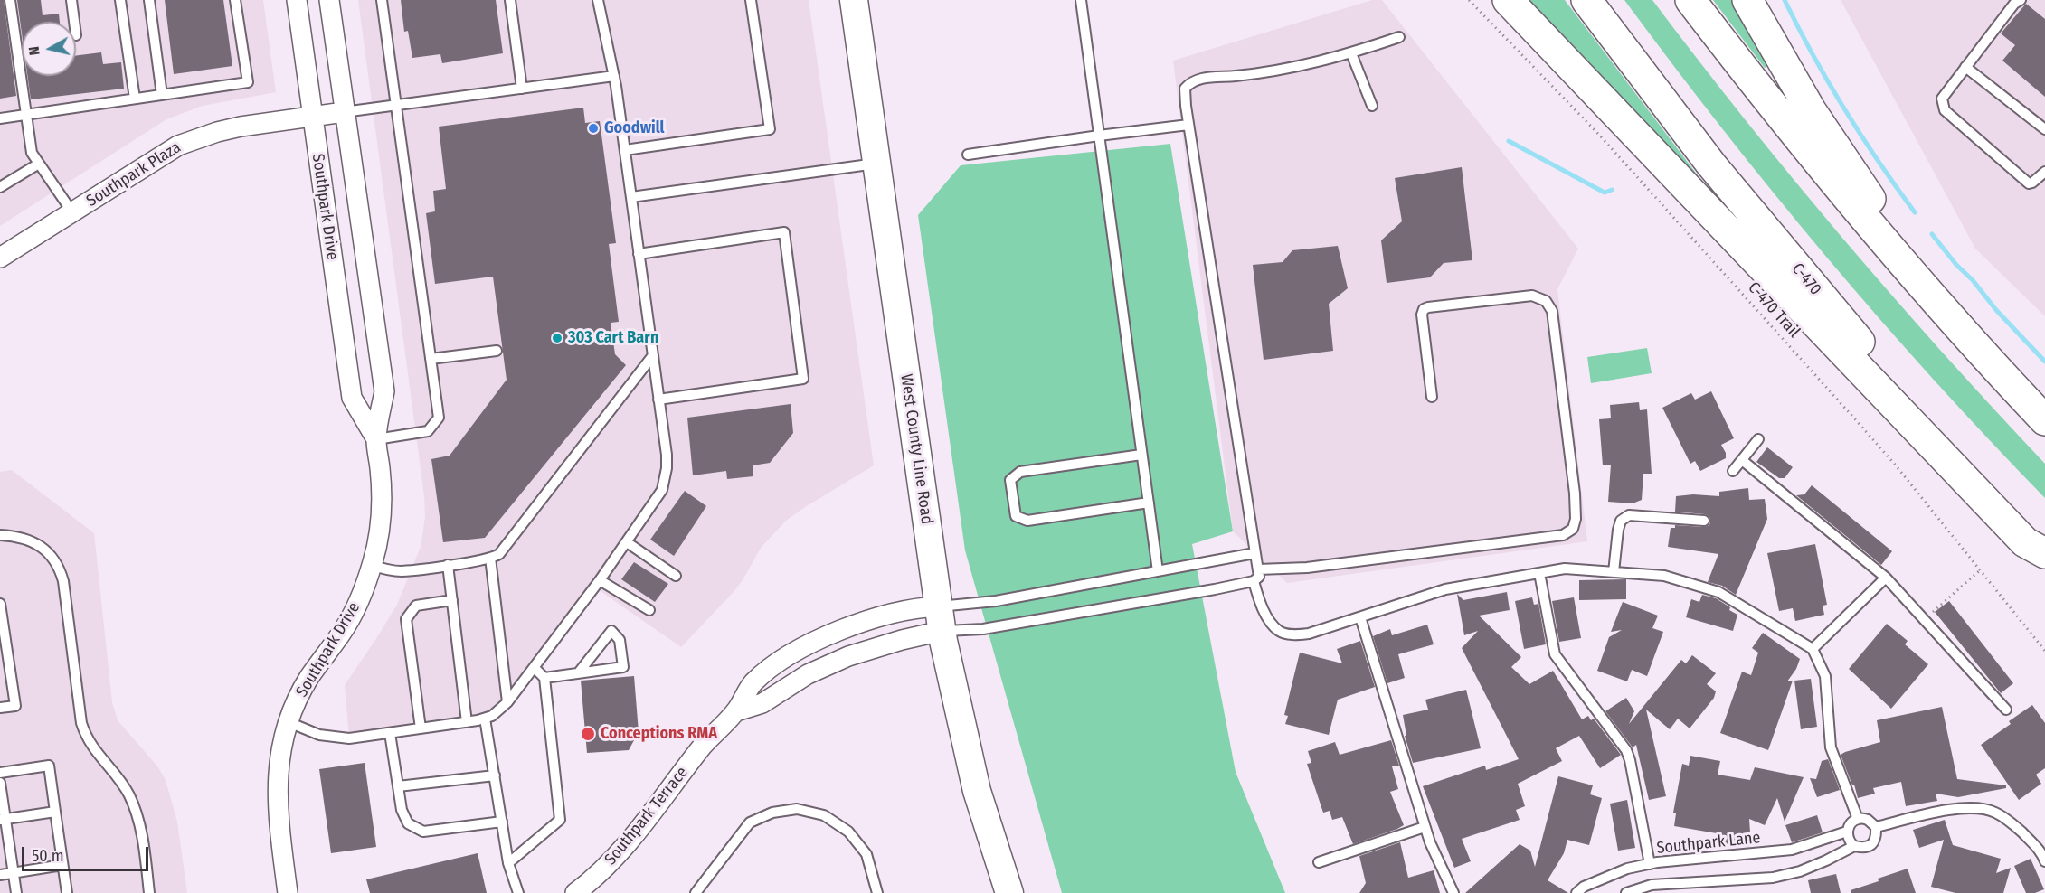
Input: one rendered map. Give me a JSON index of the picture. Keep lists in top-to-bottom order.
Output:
{
  "streets": {
    "highway": ["C-470"],
    "main road": ["West County Line Road"],
    "street": ["Southpark Plaza", "Southpark Drive", "Southpark Terrace"],
    "lane": ["Southpark Lane"],
    "path": ["C-470 Trail"]
  },
  "crossings": [
    ["Southpark Plaza", "Southpark Drive"],
    ["West County Line Road", "Southpark Terrace"]
  ],
  "places": ["Goodwill", "303 Cart Barn", "Conceptions RMA"],
  "scale_bar": "50 m",
  "north": "left"
}
